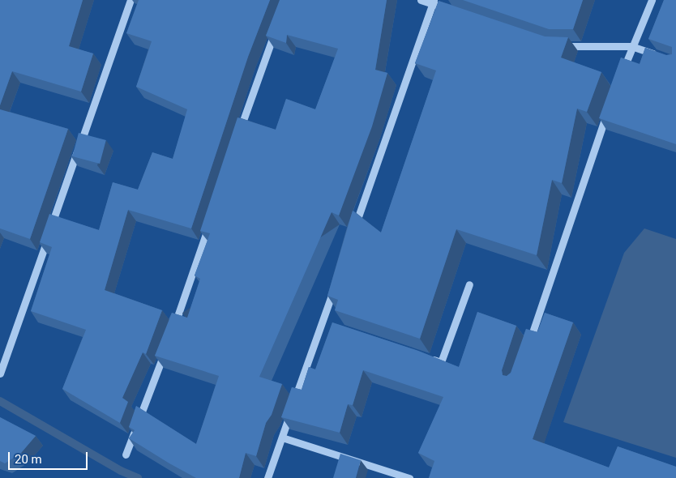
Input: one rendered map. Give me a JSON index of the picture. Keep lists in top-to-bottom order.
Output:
{
  "scale_bar": "20 m"
}
